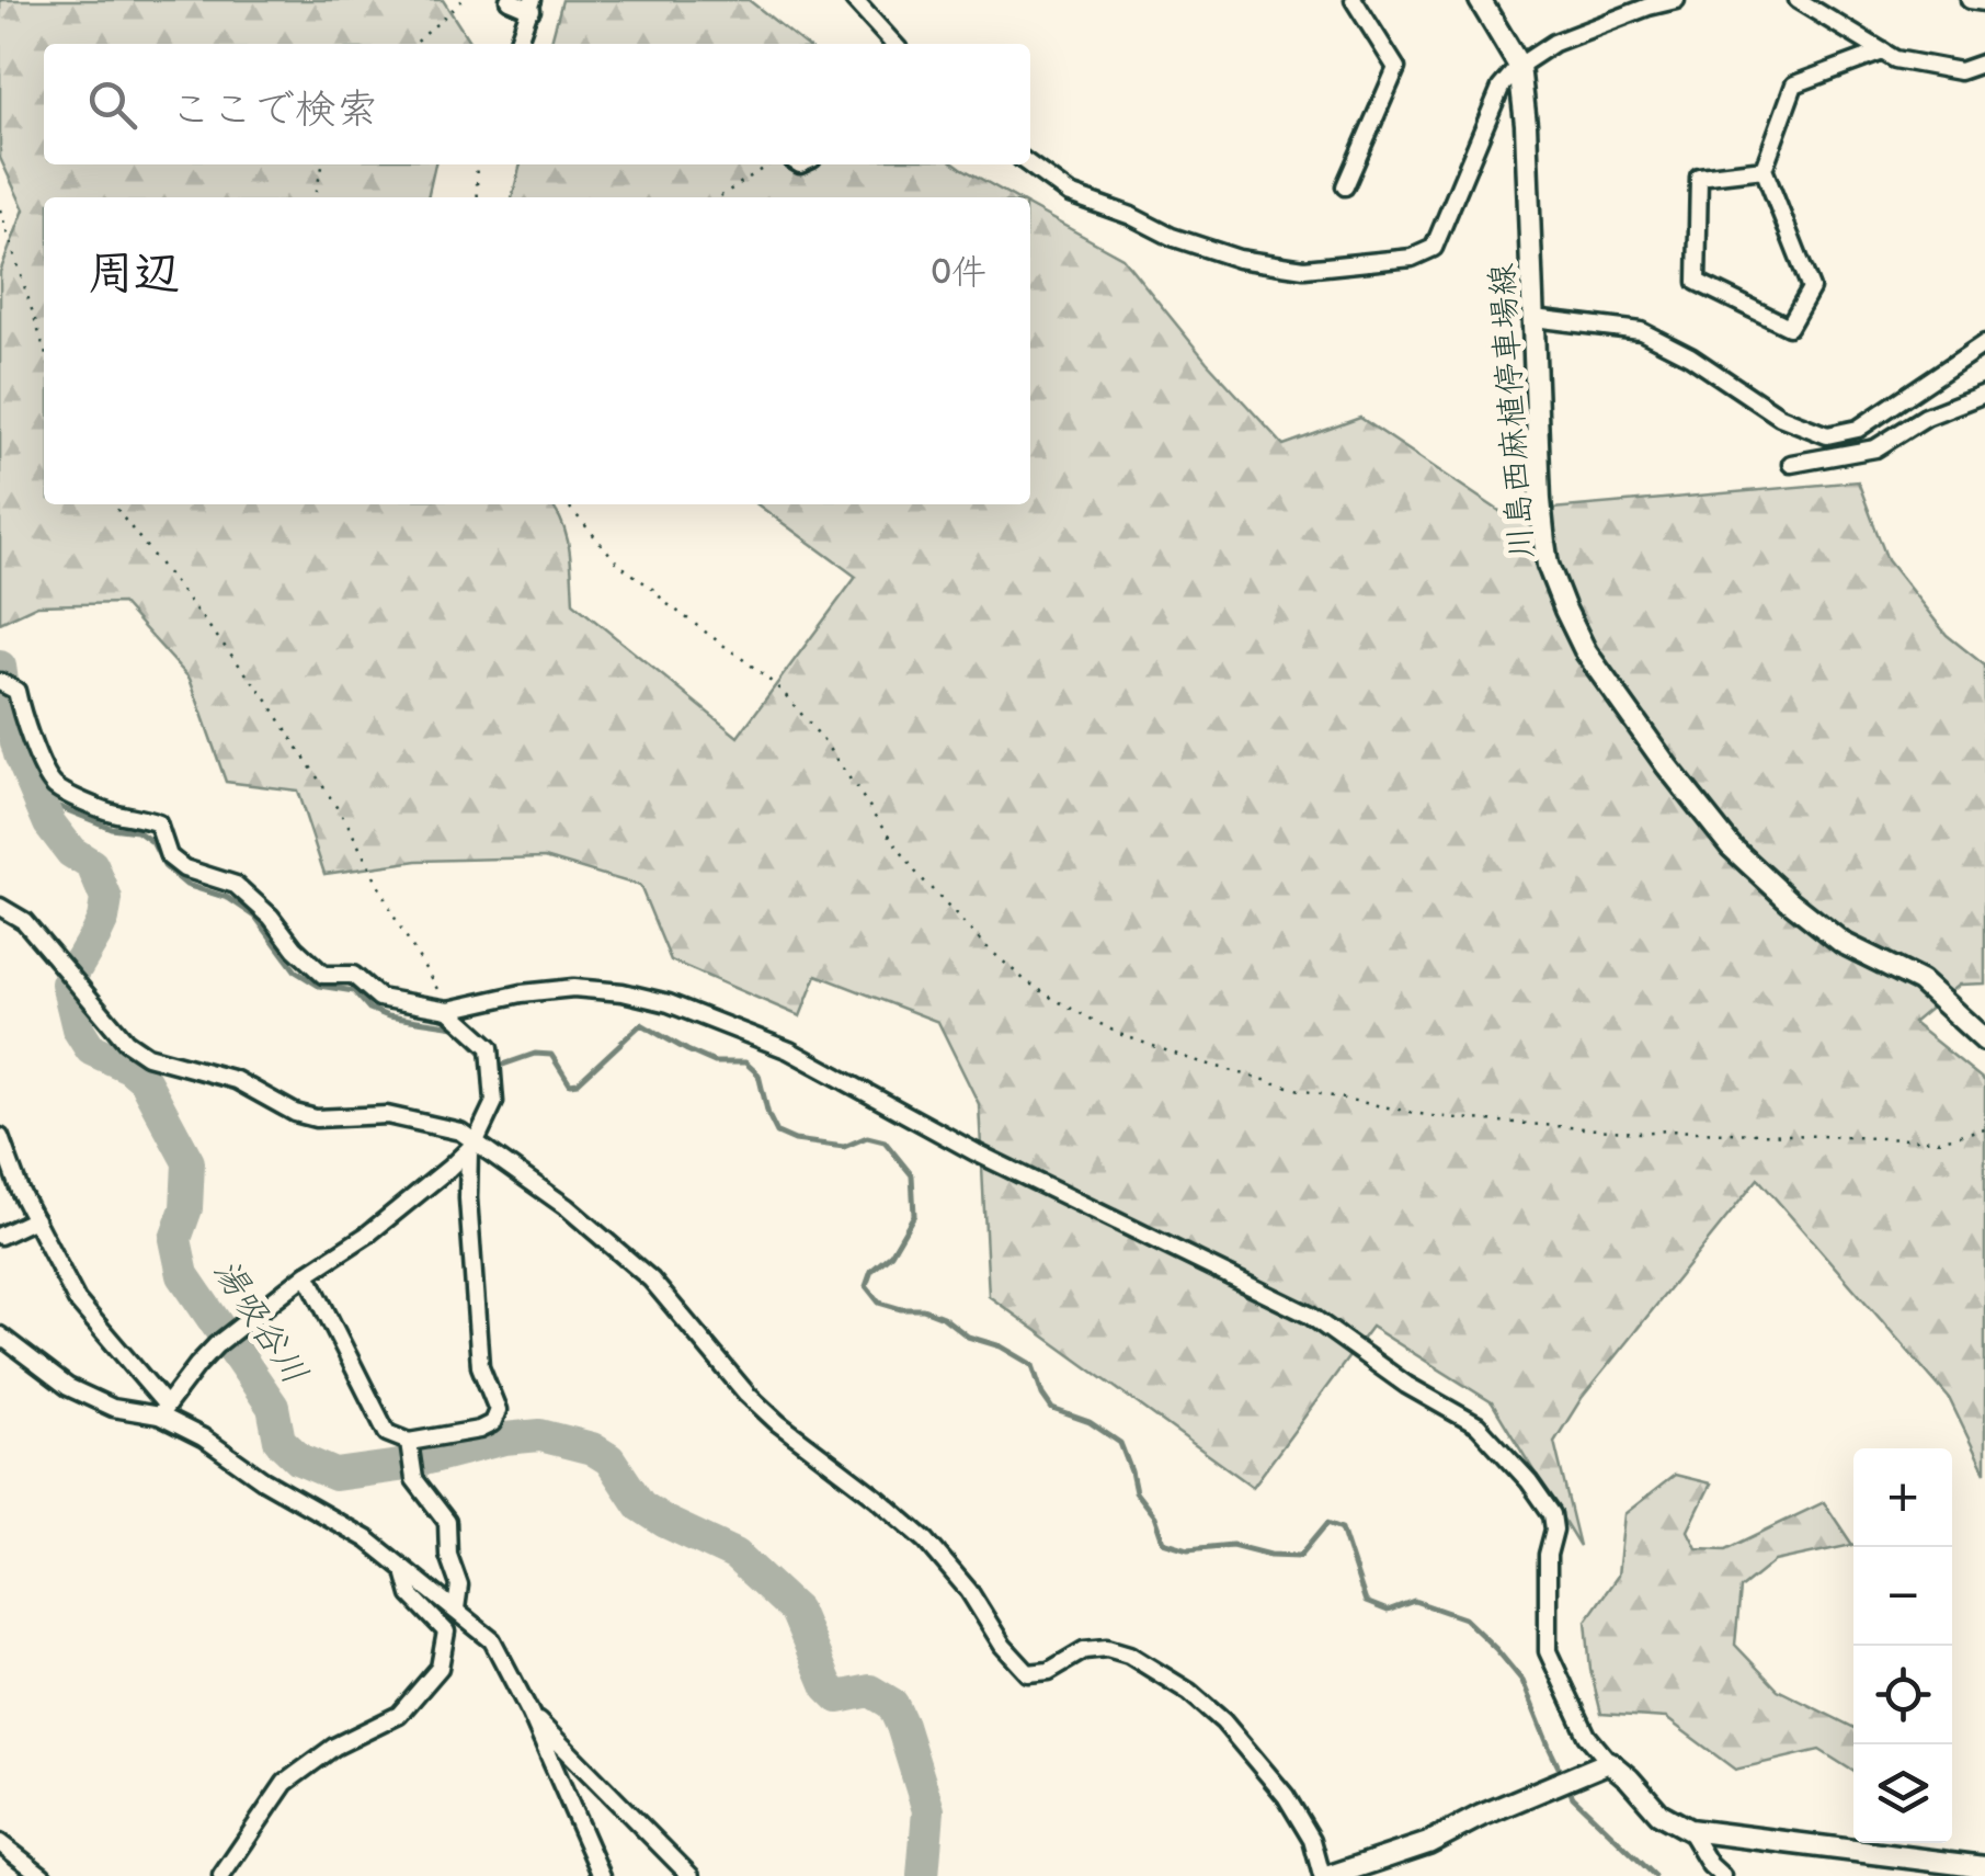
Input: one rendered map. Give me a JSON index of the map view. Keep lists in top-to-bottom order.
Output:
{
  "streets": {
    "main road": ["川島西麻植停車場線"]
  },
  "water": ["湯吸谷川"],
  "page": {
    "search": "ここで検索",
    "heading": ["周辺", "0件"],
    "map_buttons": ["+", "−"]
  }
}
